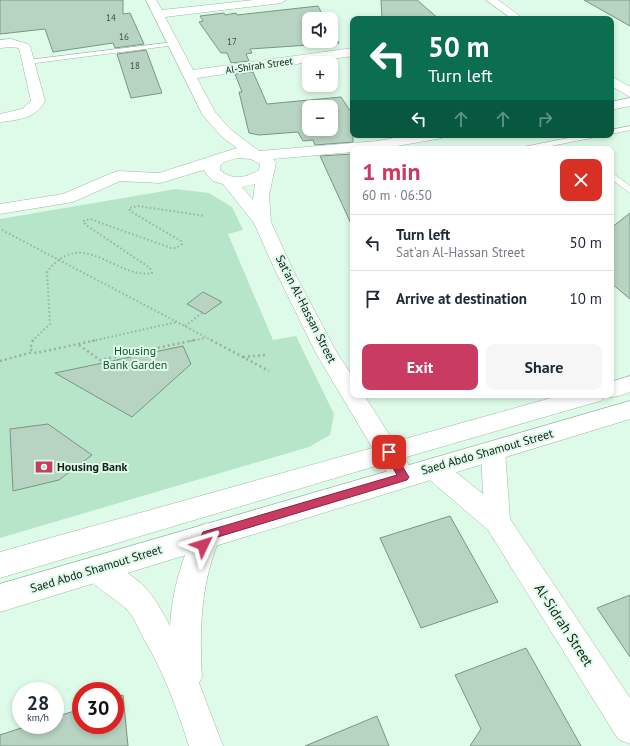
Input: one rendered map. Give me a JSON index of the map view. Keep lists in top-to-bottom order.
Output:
{
  "streets": {
    "street": [
      "Al-Shirah Street",
      "Sat'an Al-Hassan Street",
      "Saed Abdo Shamout Street",
      "Al-Sidrah Street"
    ]
  },
  "crossings": [
    ["Sat'an Al-Hassan Street", "Saed Abdo Shamout Street"],
    ["Saed Abdo Shamout Street", "Al-Sidrah Street"]
  ],
  "parks": ["Housing Bank Garden"],
  "places": {
    "bank": ["Housing Bank"]
  },
  "house_numbers": [
    "14",
    "16",
    "17",
    "18"
  ],
  "page": {
    "map_buttons": ["+", "−"],
    "turn": ["50 m", "Turn left"],
    "heading": ["1 min", "60 m · 06:50"],
    "list": [
      {
        "name": "Turn left",
        "note": "Sat'an Al-Hassan Street",
        "value": "50 m"
      },
      {
        "name": "Arrive at destination",
        "value": "10 m"
      }
    ],
    "buttons": ["Exit", "Share"],
    "speed": "28 km/h",
    "limit": "30"
  }
}
